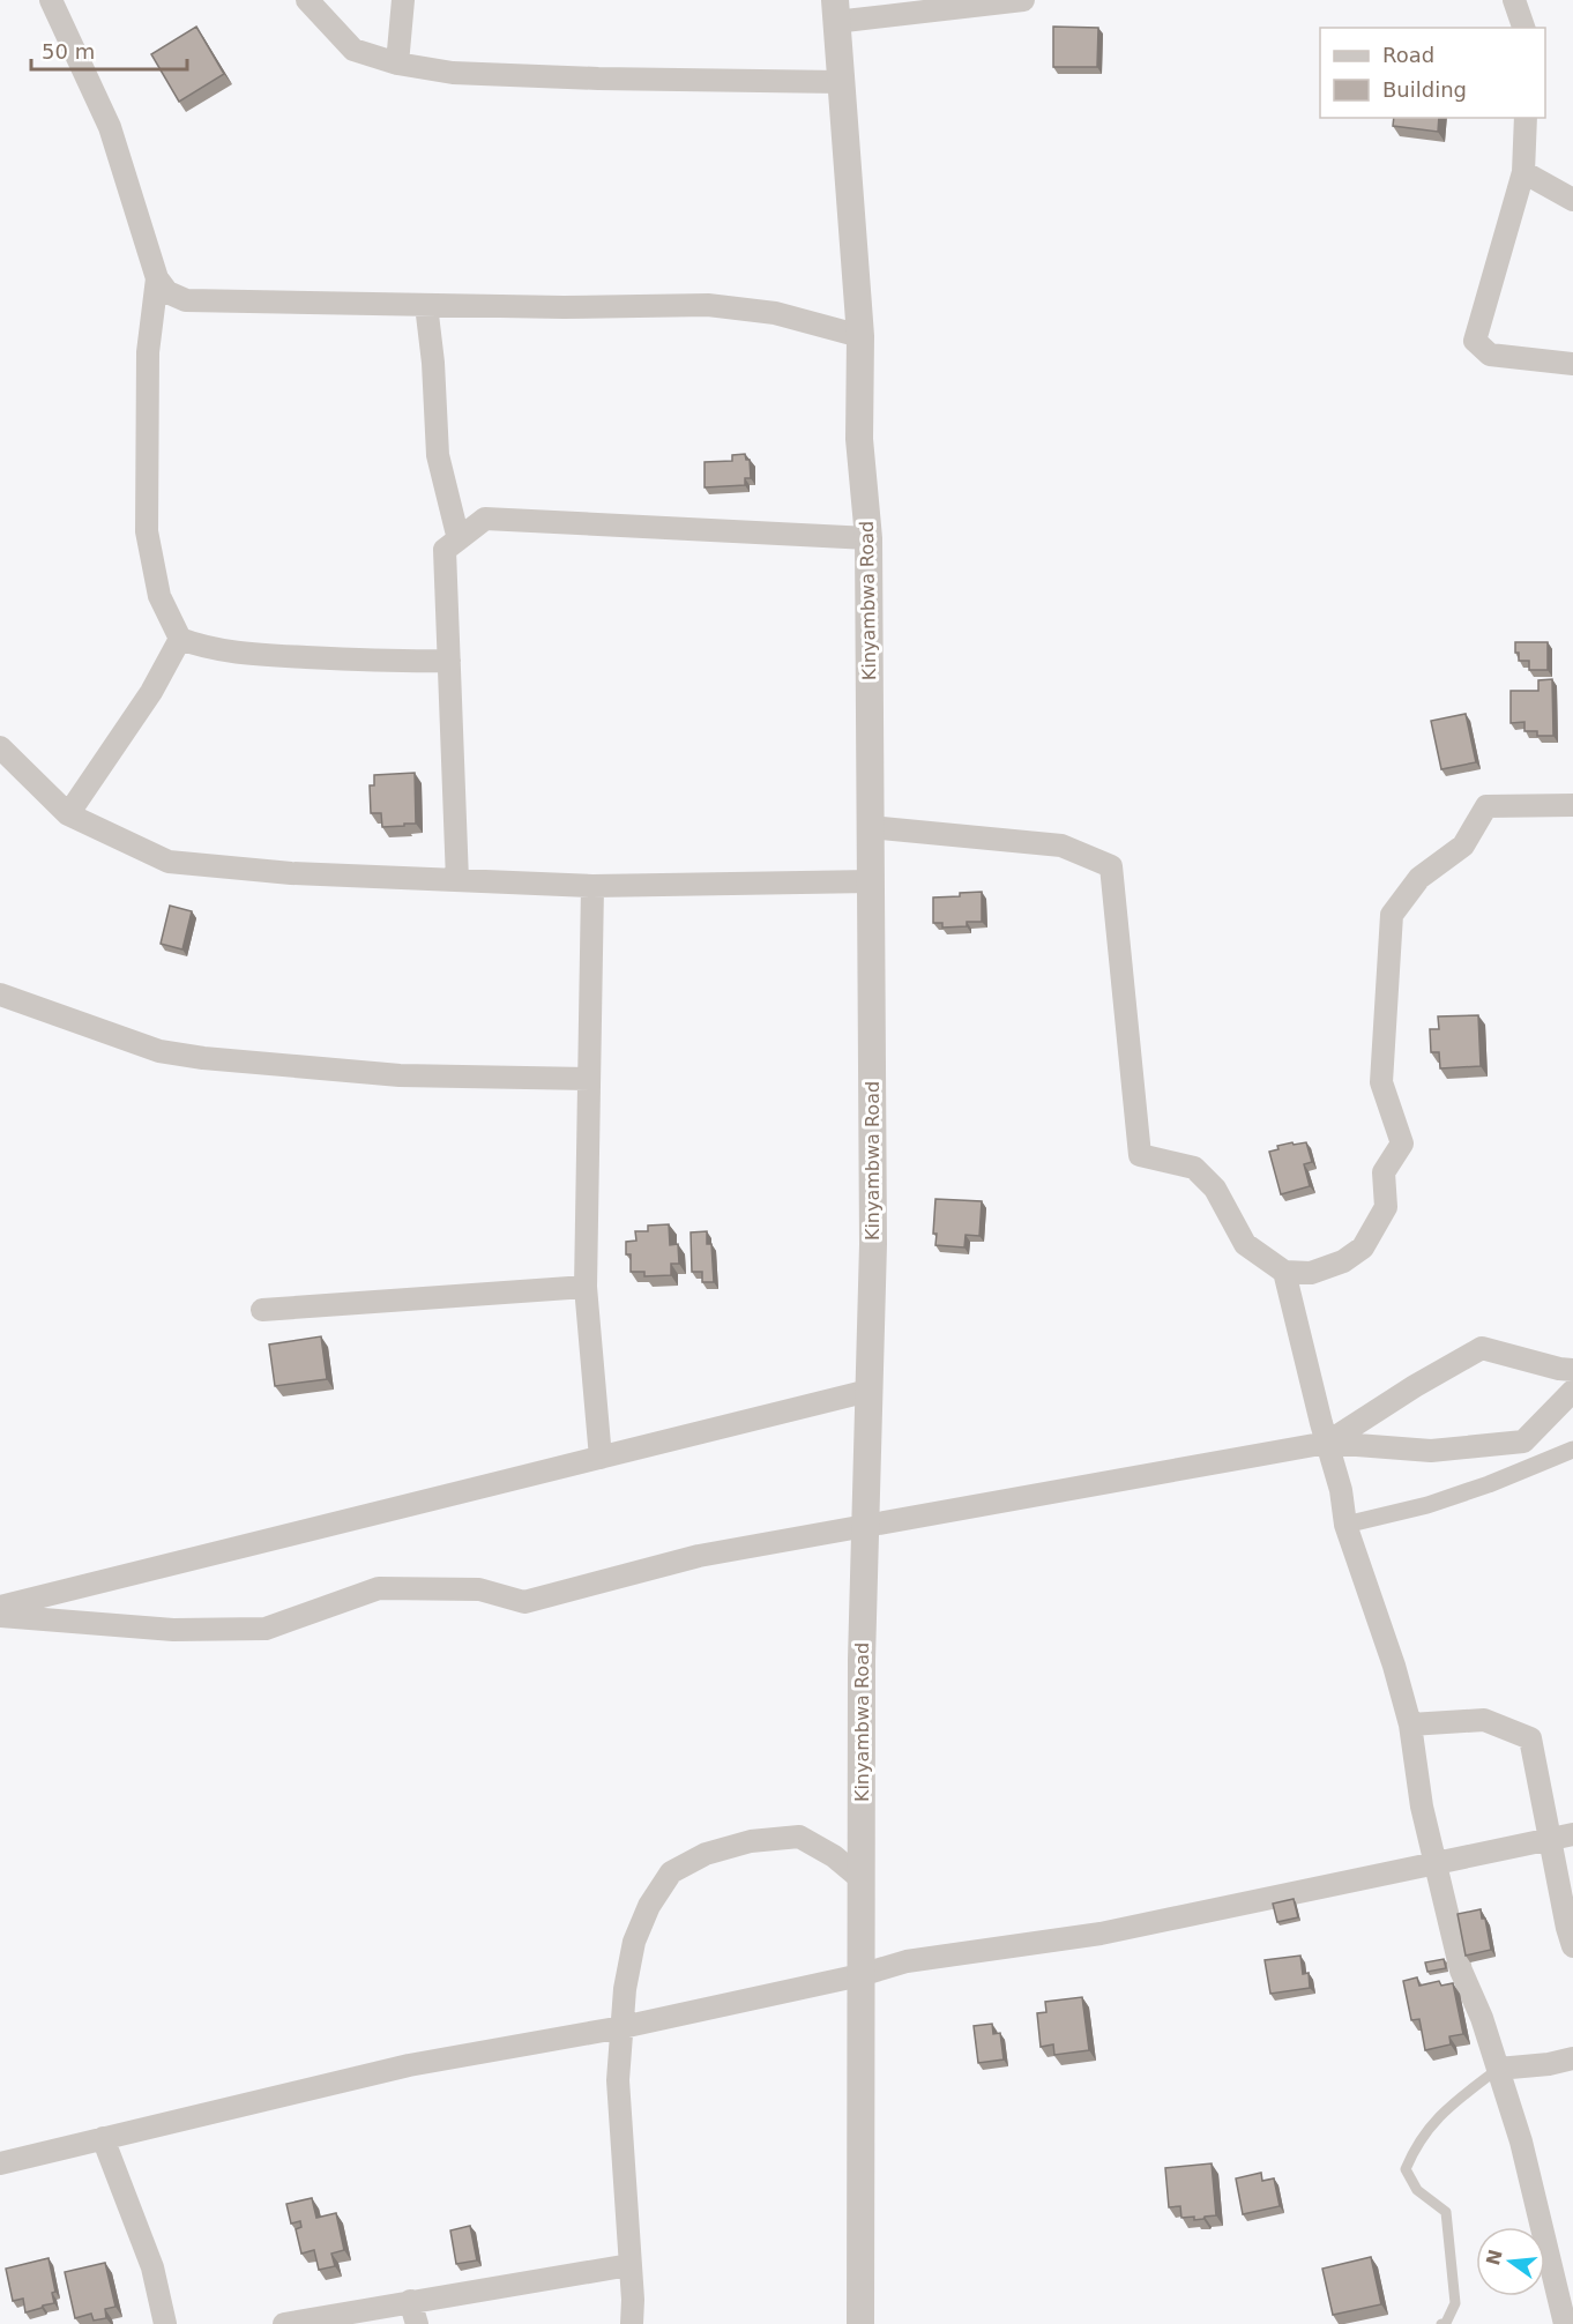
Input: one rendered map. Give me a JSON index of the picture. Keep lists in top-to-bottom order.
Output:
{
  "streets": {
    "street": ["Kinyambwa Road"]
  },
  "legend": ["Road", "Building"],
  "scale_bar": "50 m",
  "north": "left"
}
